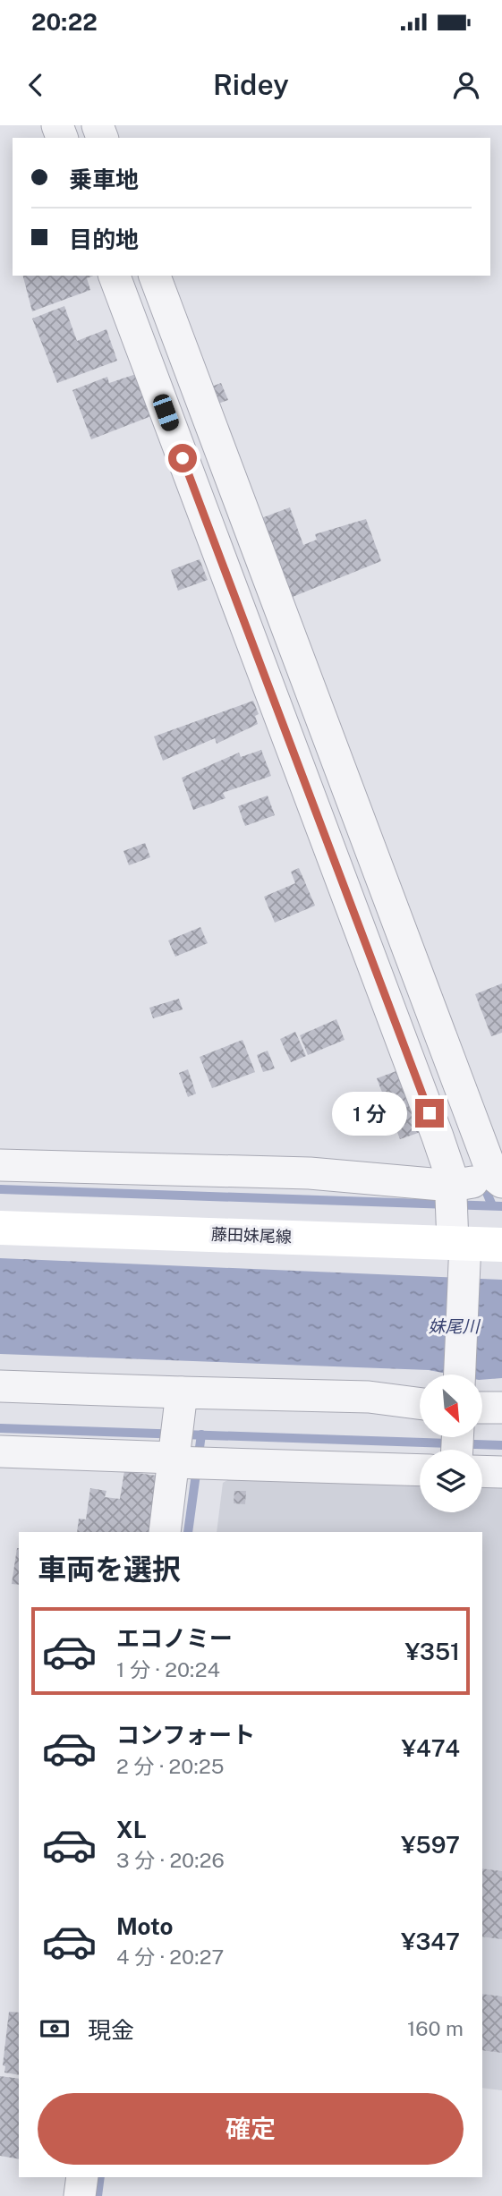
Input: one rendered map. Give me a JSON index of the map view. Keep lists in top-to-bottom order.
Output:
{
  "streets": {
    "main road": ["藤田妹尾線"]
  },
  "water": ["妹尾川"],
  "north": "bottom right",
  "page": {
    "status": "20:22",
    "header": "Ridey",
    "banner": ["乗車地", "目的地"],
    "bubble": "1 分",
    "heading": "車両を選択",
    "list": [
      {
        "name": "エコノミー",
        "note": "1 分 · 20:24",
        "value": "¥351"
      },
      {
        "name": "コンフォート",
        "note": "2 分 · 20:25",
        "value": "¥474"
      },
      {
        "name": "XL",
        "note": "3 分 · 20:26",
        "value": "¥597"
      },
      {
        "name": "Moto",
        "note": "4 分 · 20:27",
        "value": "¥347"
      }
    ],
    "pay": ["現金", "160 m"],
    "buttons": "確定"
  }
}
